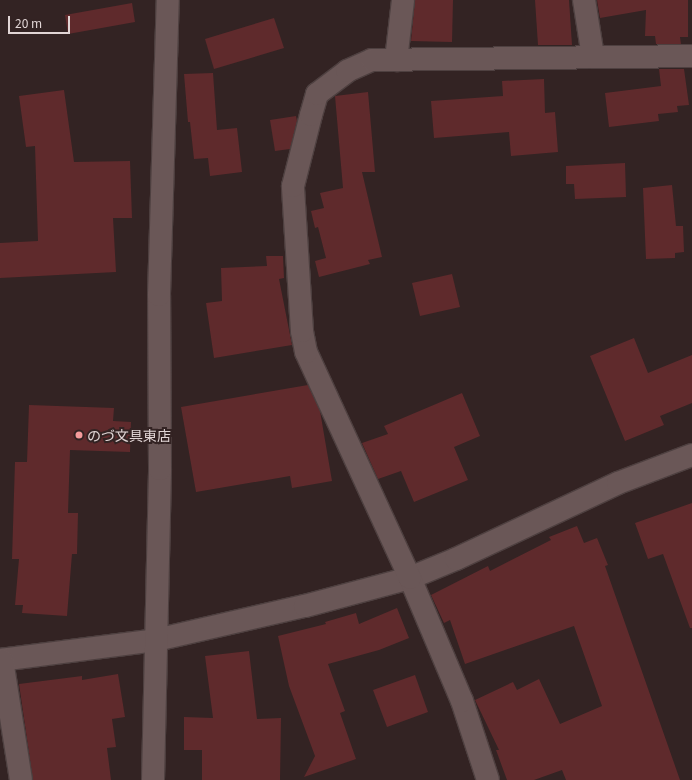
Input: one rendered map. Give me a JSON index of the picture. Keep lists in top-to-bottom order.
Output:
{
  "places": ["のづ文具東店"],
  "scale_bar": "20 m"
}
